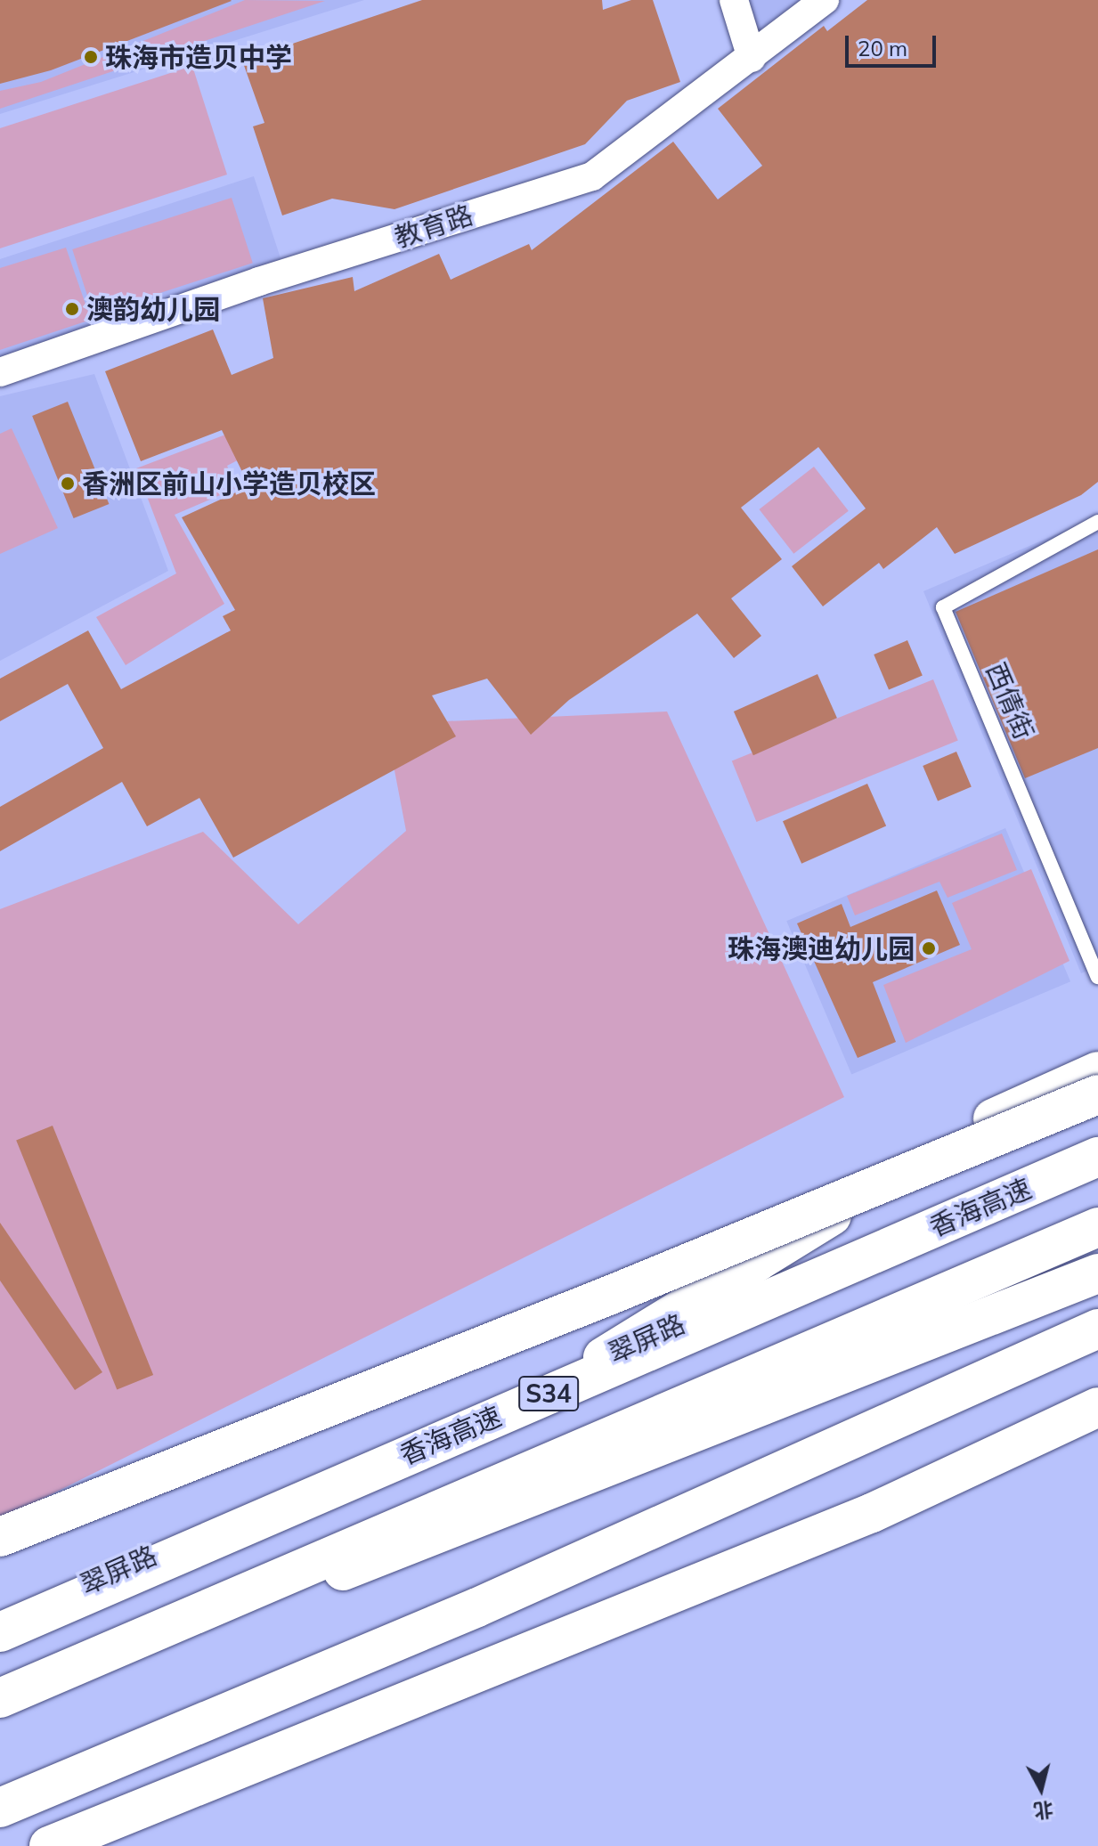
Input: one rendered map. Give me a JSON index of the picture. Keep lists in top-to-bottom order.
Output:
{
  "streets": {
    "main road": ["香海高速", "翠屏路", "S34"],
    "street": ["教育路"],
    "lane": ["西倩街"]
  },
  "places": [
    "珠海市造贝中学",
    "澳韵幼儿园",
    "香洲区前山小学造贝校区",
    "珠海澳迪幼儿园"
  ],
  "scale_bar": "20 m",
  "north": "bottom"
}
